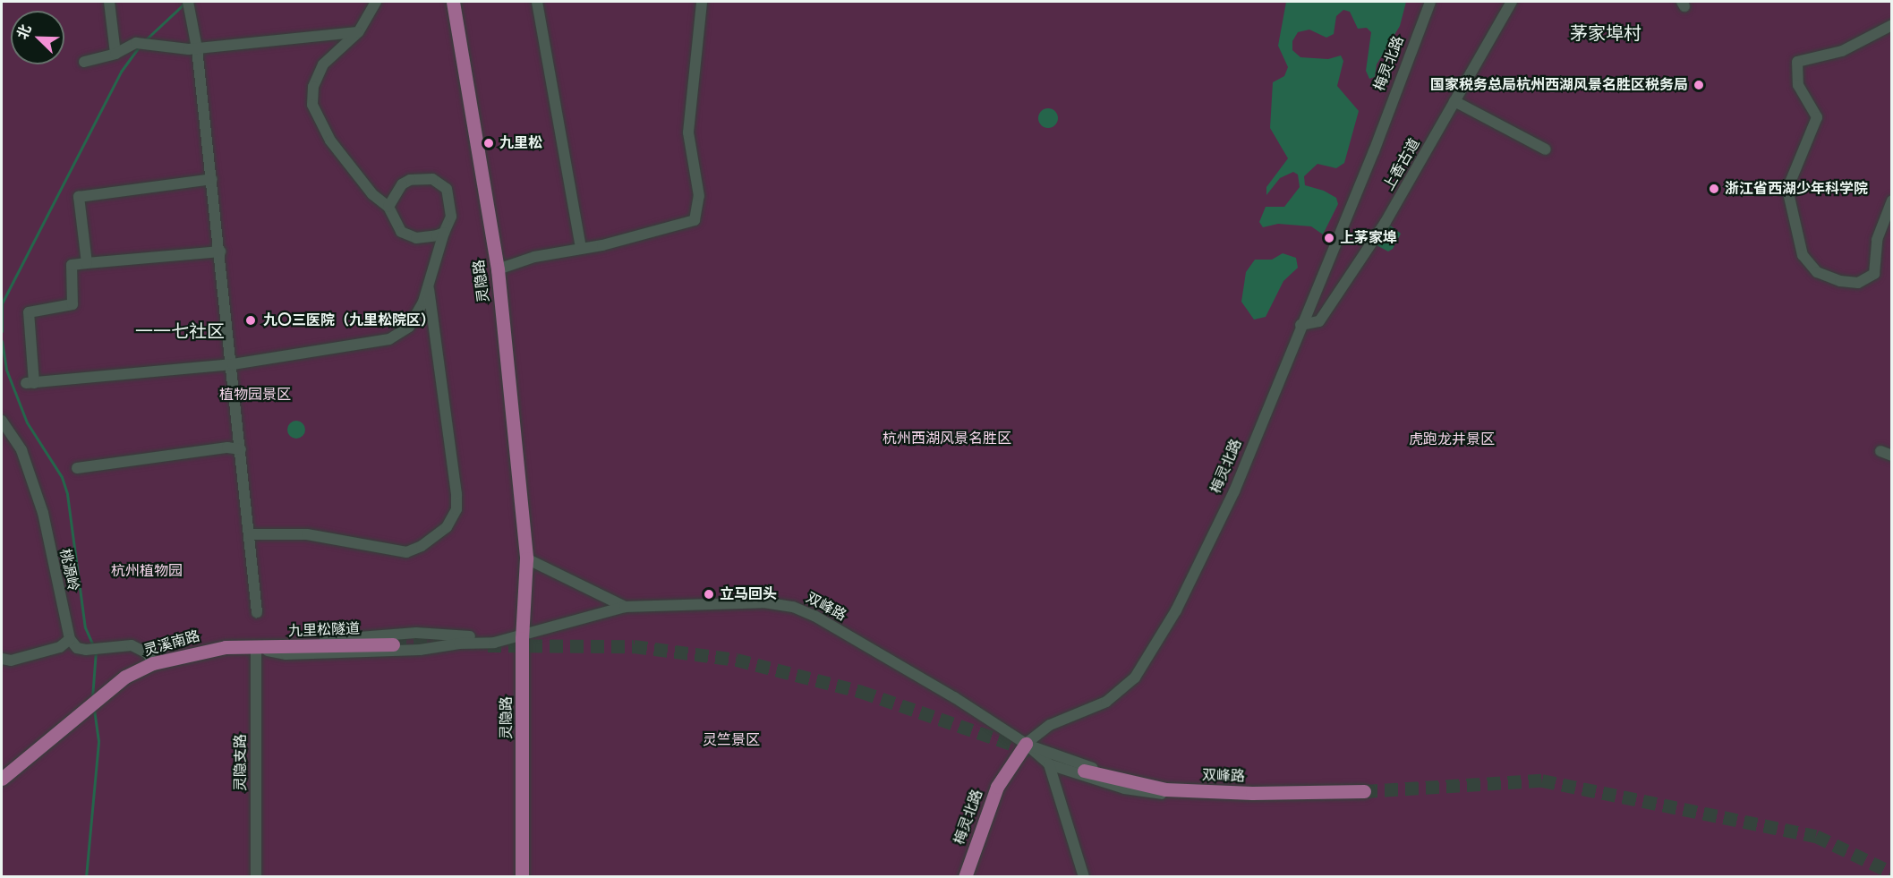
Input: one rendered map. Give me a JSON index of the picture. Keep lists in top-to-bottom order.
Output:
{
  "streets": {
    "main road": [
      "梅灵北路",
      "灵隐路",
      "双峰路",
      "九里松隧道",
      "灵溪南路"
    ],
    "street": ["上香古道", "桃源岭", "灵隐支路"]
  },
  "crossings": [
    ["梅灵北路", "上香古道"],
    ["梅灵北路", "双峰路"],
    ["灵隐路", "双峰路"],
    ["九里松隧道", "灵溪南路"],
    ["九里松隧道", "灵隐支路"],
    ["灵溪南路", "灵隐支路"]
  ],
  "districts": ["茅家埠村", "一一七社区"],
  "parks": [
    "植物园景区",
    "杭州西湖风景名胜区",
    "虎跑龙井景区",
    "杭州植物园",
    "灵竺景区"
  ],
  "places": [
    "国家税务总局杭州西湖风景名胜区税务局",
    "九里松",
    "浙江省西湖少年科学院",
    "上茅家埠",
    "九〇三医院（九里松院区）",
    "立马回头"
  ],
  "north": "top left"
}
